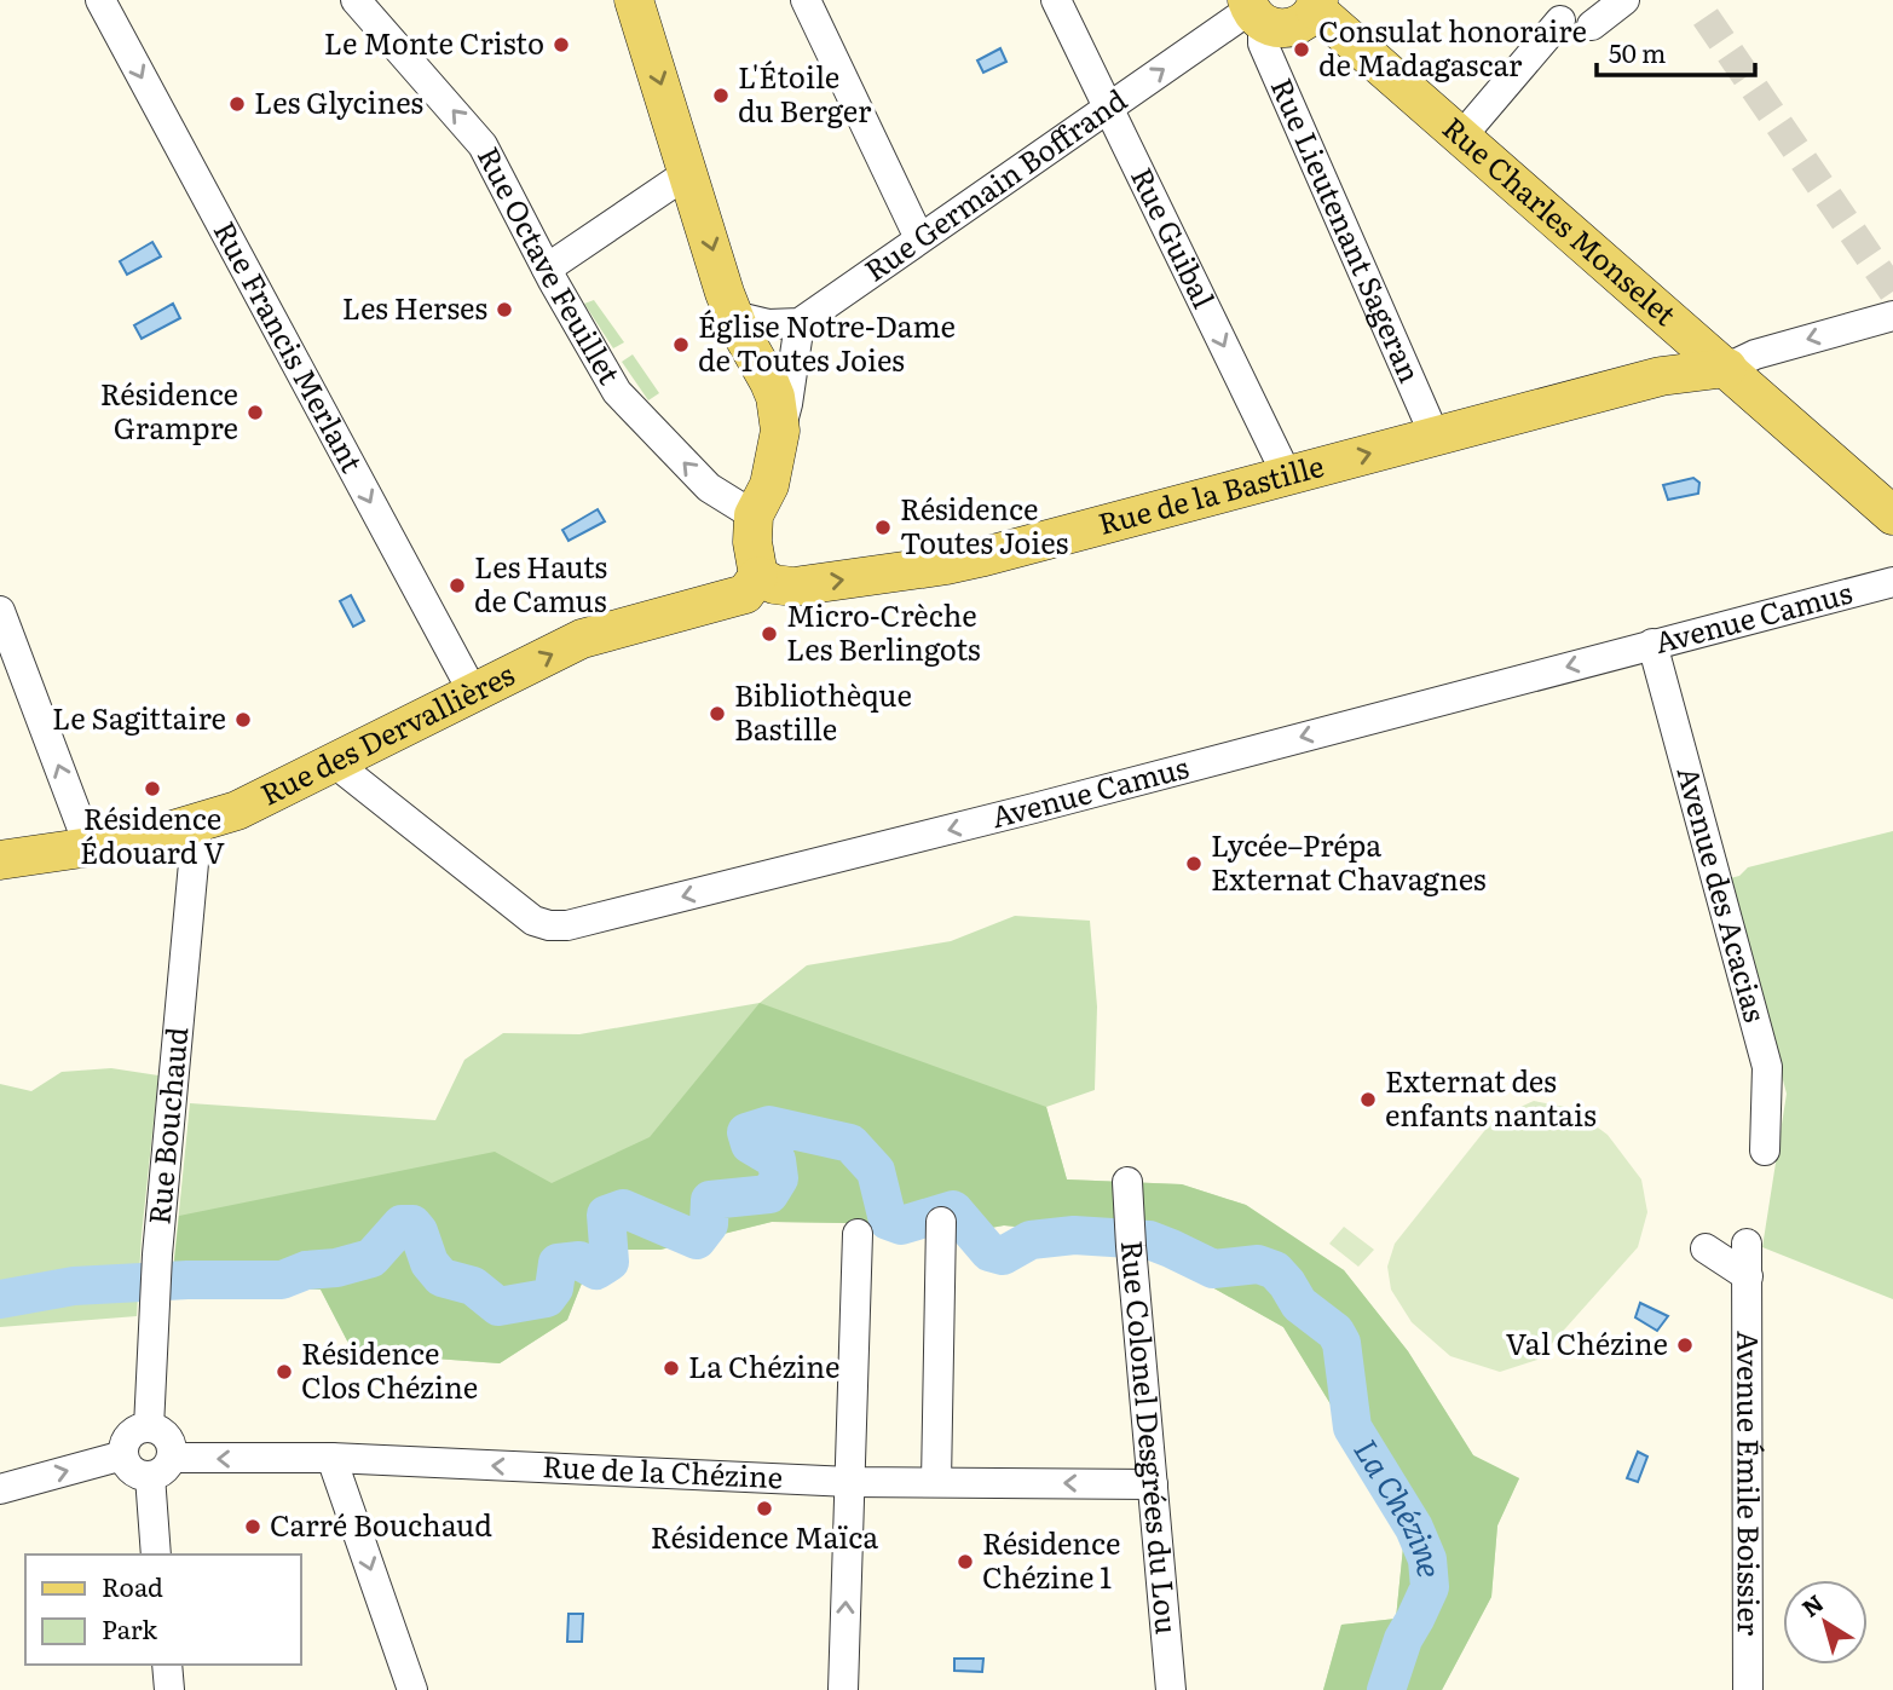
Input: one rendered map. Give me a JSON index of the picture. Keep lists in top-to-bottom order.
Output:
{
  "streets": {
    "main road": ["Rue Charles Monselet", "Rue de la Bastille", "Rue des Dervallières"],
    "street": [
      "Rue Germain Boffrand",
      "Rue Lieutenant Sageran",
      "Rue Guibal",
      "Rue Octave Feuillet",
      "Rue Francis Merlant",
      "Avenue Camus",
      "Avenue des Acacias",
      "Rue Bouchaud",
      "Rue Colonel Desgrées du Lou",
      "Rue de la Chézine",
      "Avenue Émile Boissier"
    ]
  },
  "crossings": [
    ["Rue Germain Boffrand", "Rue Lieutenant Sageran"],
    ["Rue Germain Boffrand", "Rue Guibal"],
    ["Rue Charles Monselet", "Rue de la Bastille"],
    ["Rue Lieutenant Sageran", "Rue de la Bastille"],
    ["Rue Guibal", "Rue de la Bastille"],
    ["Rue Francis Merlant", "Rue des Dervallières"],
    ["Rue de la Bastille", "Rue des Dervallières"],
    ["Avenue Camus", "Rue des Dervallières"],
    ["Avenue Camus", "Avenue des Acacias"],
    ["Rue des Dervallières", "Rue Bouchaud"],
    ["Rue Bouchaud", "Rue de la Chézine"],
    ["Rue Colonel Desgrées du Lou", "Rue de la Chézine"]
  ],
  "one_way": [
    "Rue Guibal",
    "Rue Octave Feuillet",
    "Rue Francis Merlant",
    "Avenue Camus",
    "Rue des Dervallières",
    "Rue de la Chézine"
  ],
  "water": ["La Chézine"],
  "places": [
    "Le Monte Cristo",
    "Consulat honoraire de Madagascar",
    "L'Étoile du Berger",
    "Les Glycines",
    "Les Herses",
    "Église Notre-Dame de Toutes Joies",
    "Résidence Grampre",
    "Résidence Toutes Joies",
    "Les Hauts de Camus",
    "Micro-Crèche Les Berlingots",
    "Bibliothèque Bastille",
    "Le Sagittaire",
    "Résidence Édouard V",
    "Lycée–Prépa Externat Chavagnes",
    "Externat des enfants nantais",
    "Val Chézine",
    "La Chézine",
    "Résidence Clos Chézine",
    "Résidence Maïca",
    "Carré Bouchaud",
    "Résidence Chézine 1"
  ],
  "legend": ["Road", "Park"],
  "scale_bar": "50 m",
  "north": "top left"
}
